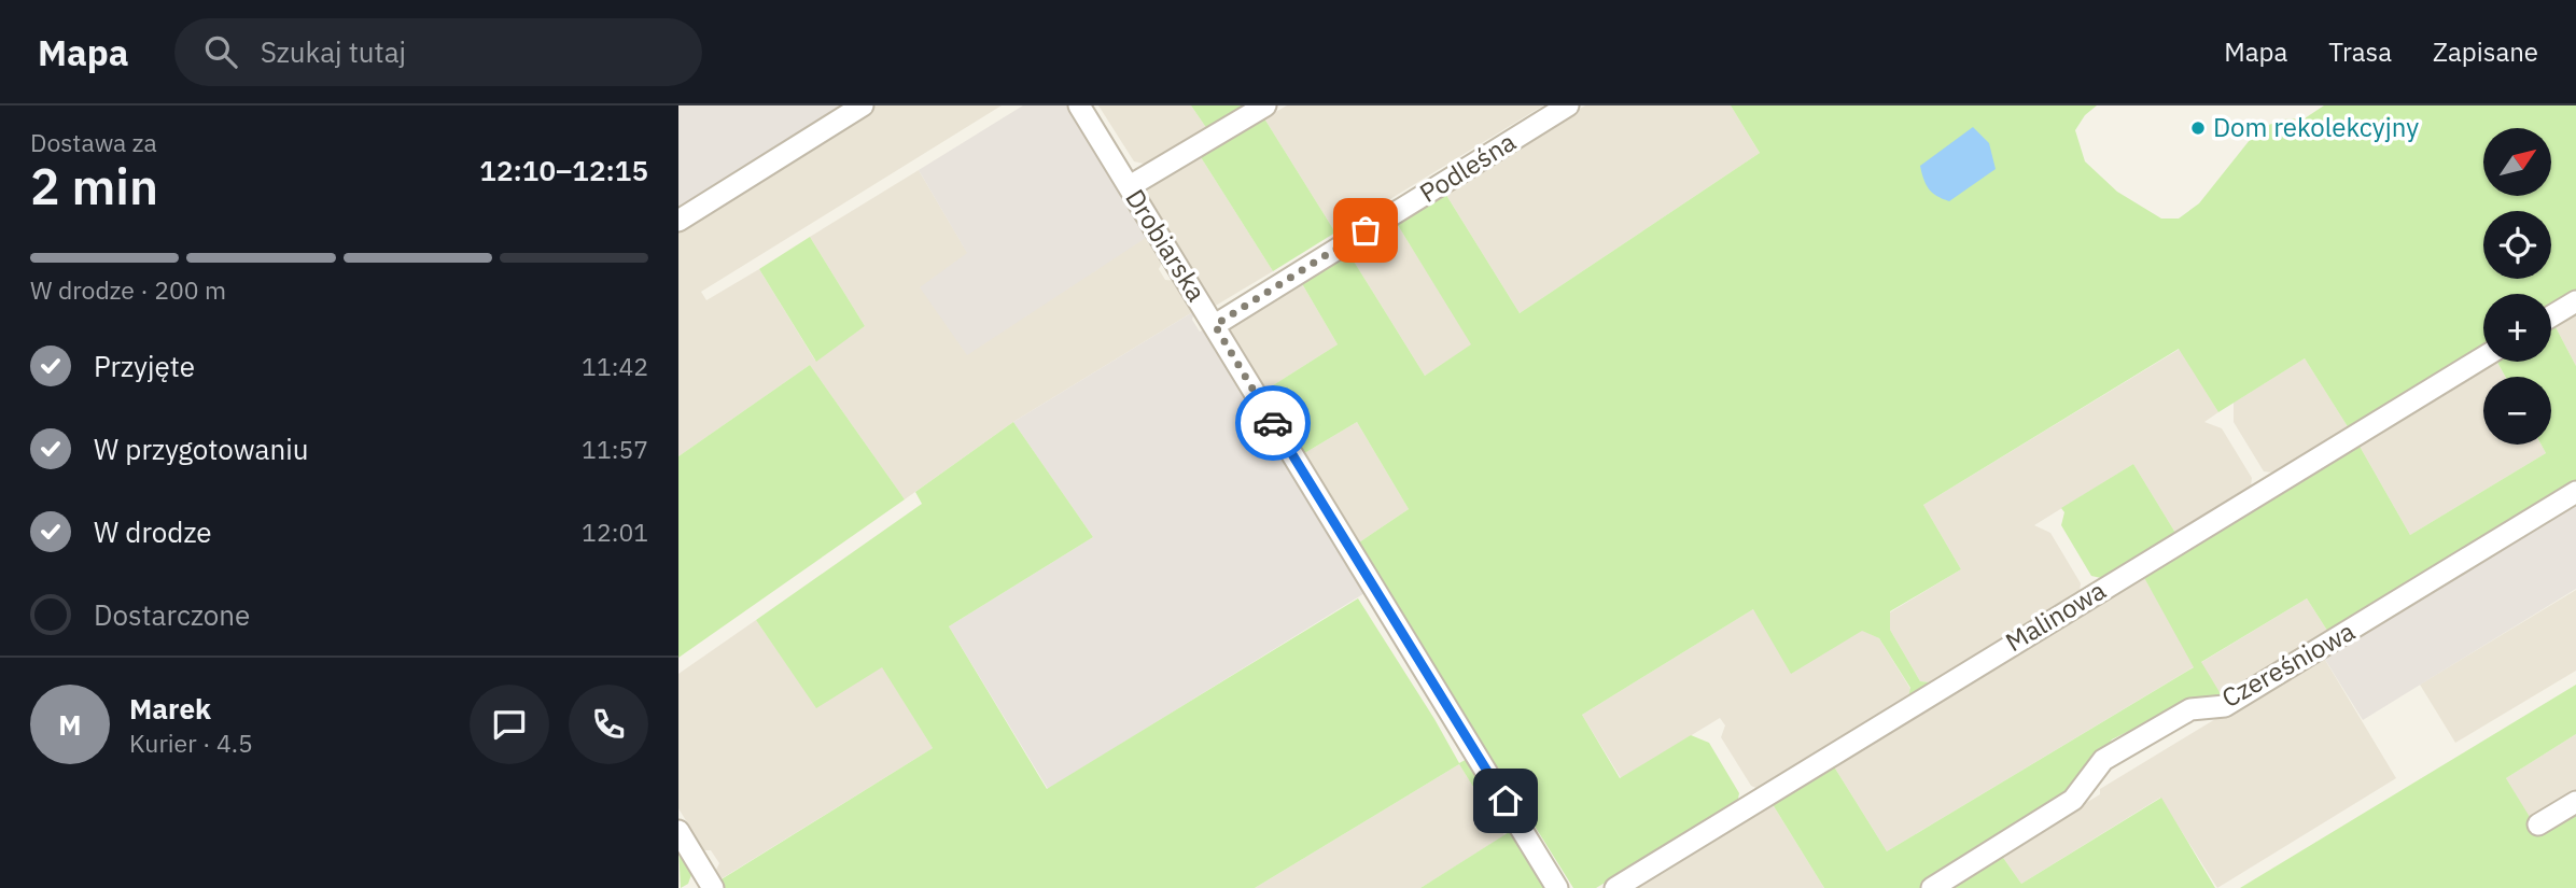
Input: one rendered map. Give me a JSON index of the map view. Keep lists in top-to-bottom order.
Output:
{
  "streets": {
    "street": [
      "Podleśna",
      "Drobiarska",
      "Malinowa",
      "Czereśniowa"
    ]
  },
  "crossings": [
    ["Podleśna", "Drobiarska"]
  ],
  "places": ["Dom rekolekcyjny"],
  "north": "top right",
  "page": {
    "header": "Mapa",
    "search": "Szukaj tutaj",
    "nav": ["Mapa", "Trasa", "Zapisane"],
    "heading": ["2 min", "Dostawa za", "12:10–12:15"],
    "panel": ["Marek", "Kurier · 4.5"],
    "map_buttons": ["+", "−"],
    "bar": "W drodze · 200 m",
    "list": [
      ["Przyjęte", "11:42"],
      ["W przygotowaniu", "11:57"],
      ["W drodze", "12:01"],
      "Dostarczone"
    ],
    "round": "M"
  }
}
